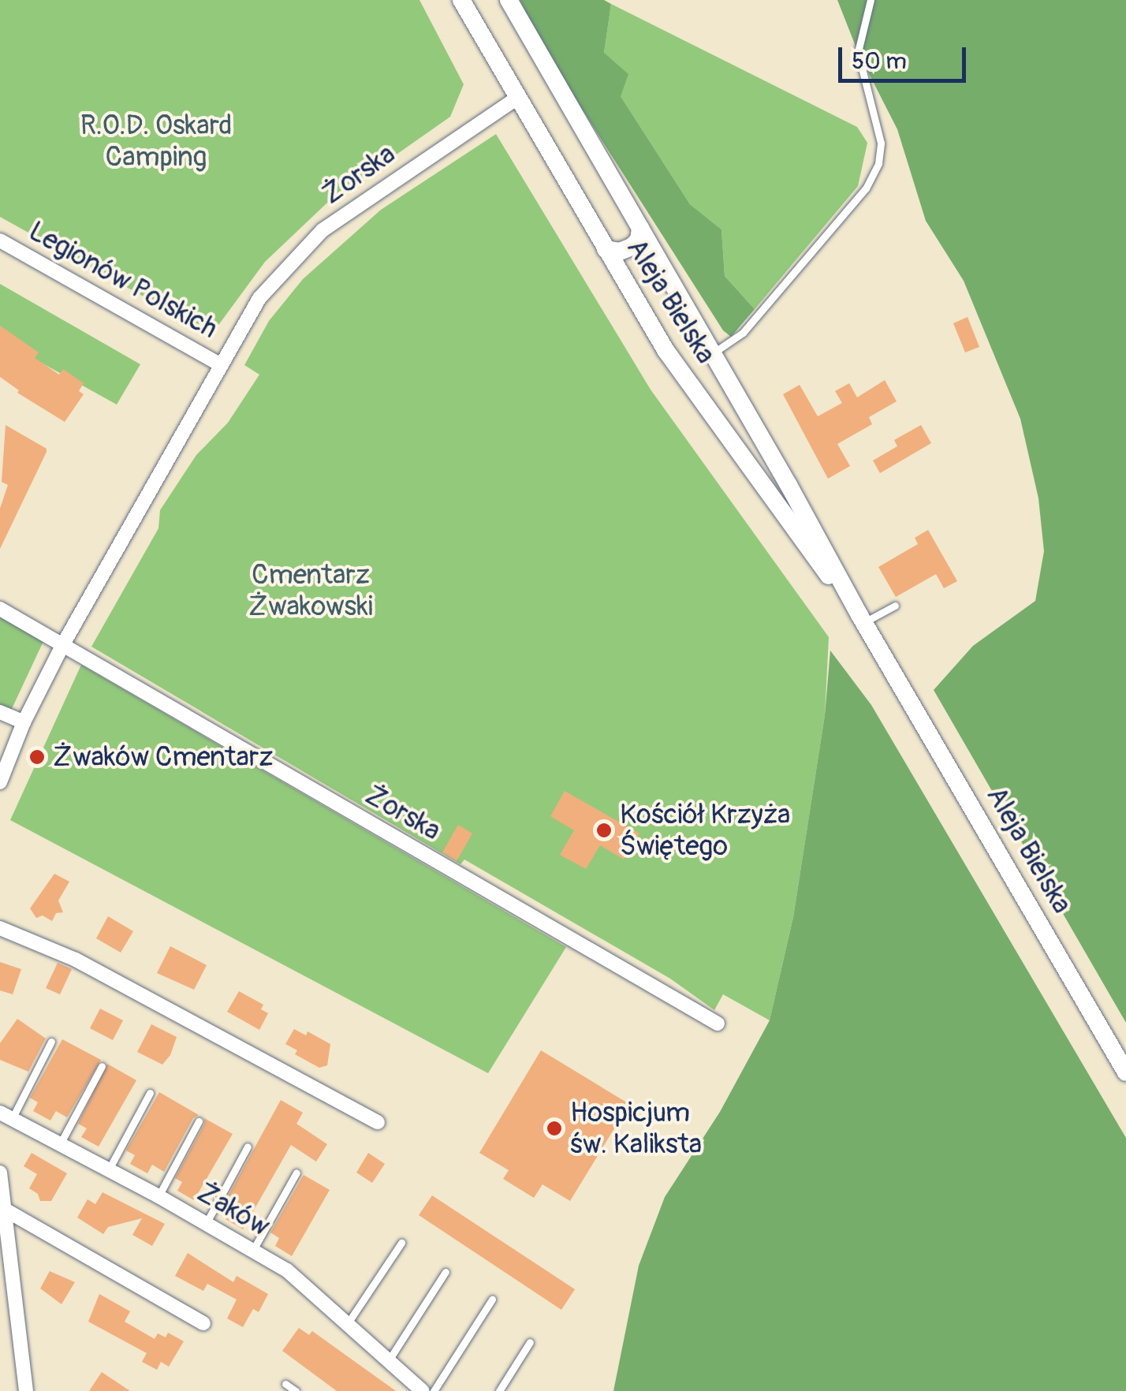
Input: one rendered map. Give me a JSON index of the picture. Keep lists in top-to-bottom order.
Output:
{
  "streets": {
    "street": [
      "Żorska",
      "Legionów Polskich",
      "Aleja Bielska",
      "Żaków"
    ]
  },
  "crossings": [
    ["Żorska", "Legionów Polskich"],
    ["Żorska", "Aleja Bielska"]
  ],
  "parks": ["R.O.D. Oskard Camping", "Cmentarz Żwakowski"],
  "places": ["Żwaków Cmentarz", "Kościół Krzyża Świętego", "Hospicjum św. Kaliksta"],
  "scale_bar": "50 m"
}
